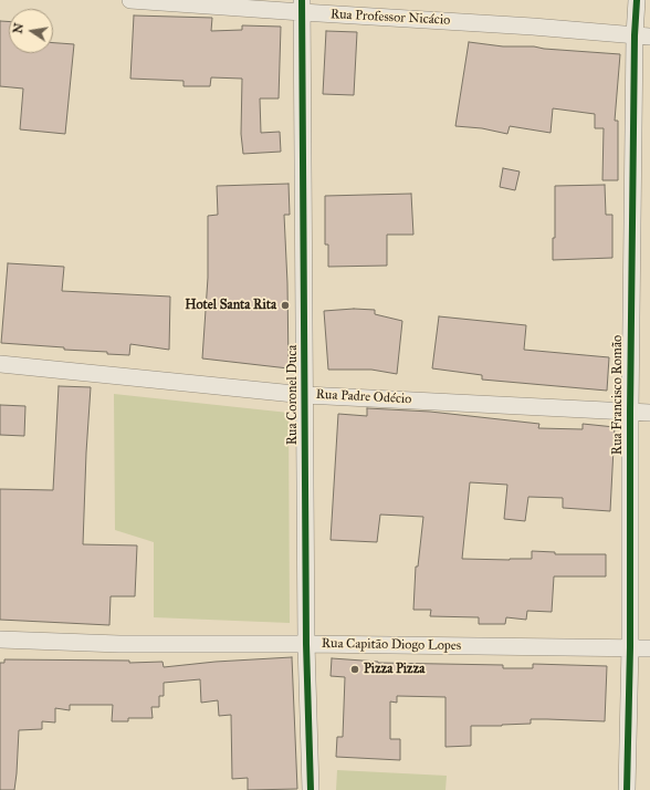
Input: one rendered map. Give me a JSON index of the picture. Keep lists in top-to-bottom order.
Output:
{
  "streets": {
    "street": [
      "Rua Professor Nicácio",
      "Rua Coronel Duca",
      "Rua Francisco Romão",
      "Rua Padre Odécio",
      "Rua Capitão Diogo Lopes"
    ]
  },
  "crossings": [
    ["Rua Professor Nicácio", "Rua Coronel Duca"],
    ["Rua Professor Nicácio", "Rua Francisco Romão"],
    ["Rua Coronel Duca", "Rua Padre Odécio"],
    ["Rua Coronel Duca", "Rua Capitão Diogo Lopes"],
    ["Rua Francisco Romão", "Rua Padre Odécio"],
    ["Rua Francisco Romão", "Rua Capitão Diogo Lopes"]
  ],
  "places": ["Hotel Santa Rita", "Pizza Pizza"],
  "north": "left"
}
